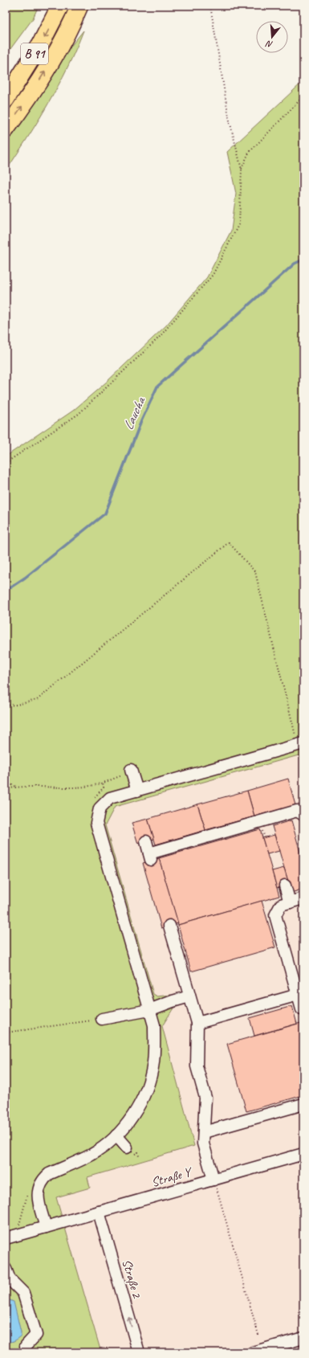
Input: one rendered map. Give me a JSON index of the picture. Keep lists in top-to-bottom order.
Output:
{
  "streets": {
    "highway": ["B 91"],
    "street": ["Straße Y", "Straße 2"]
  },
  "crossings": [
    ["Straße Y", "Straße 2"]
  ],
  "one_way": ["Straße 2"],
  "water": ["Laucha"],
  "north": "bottom"
}
